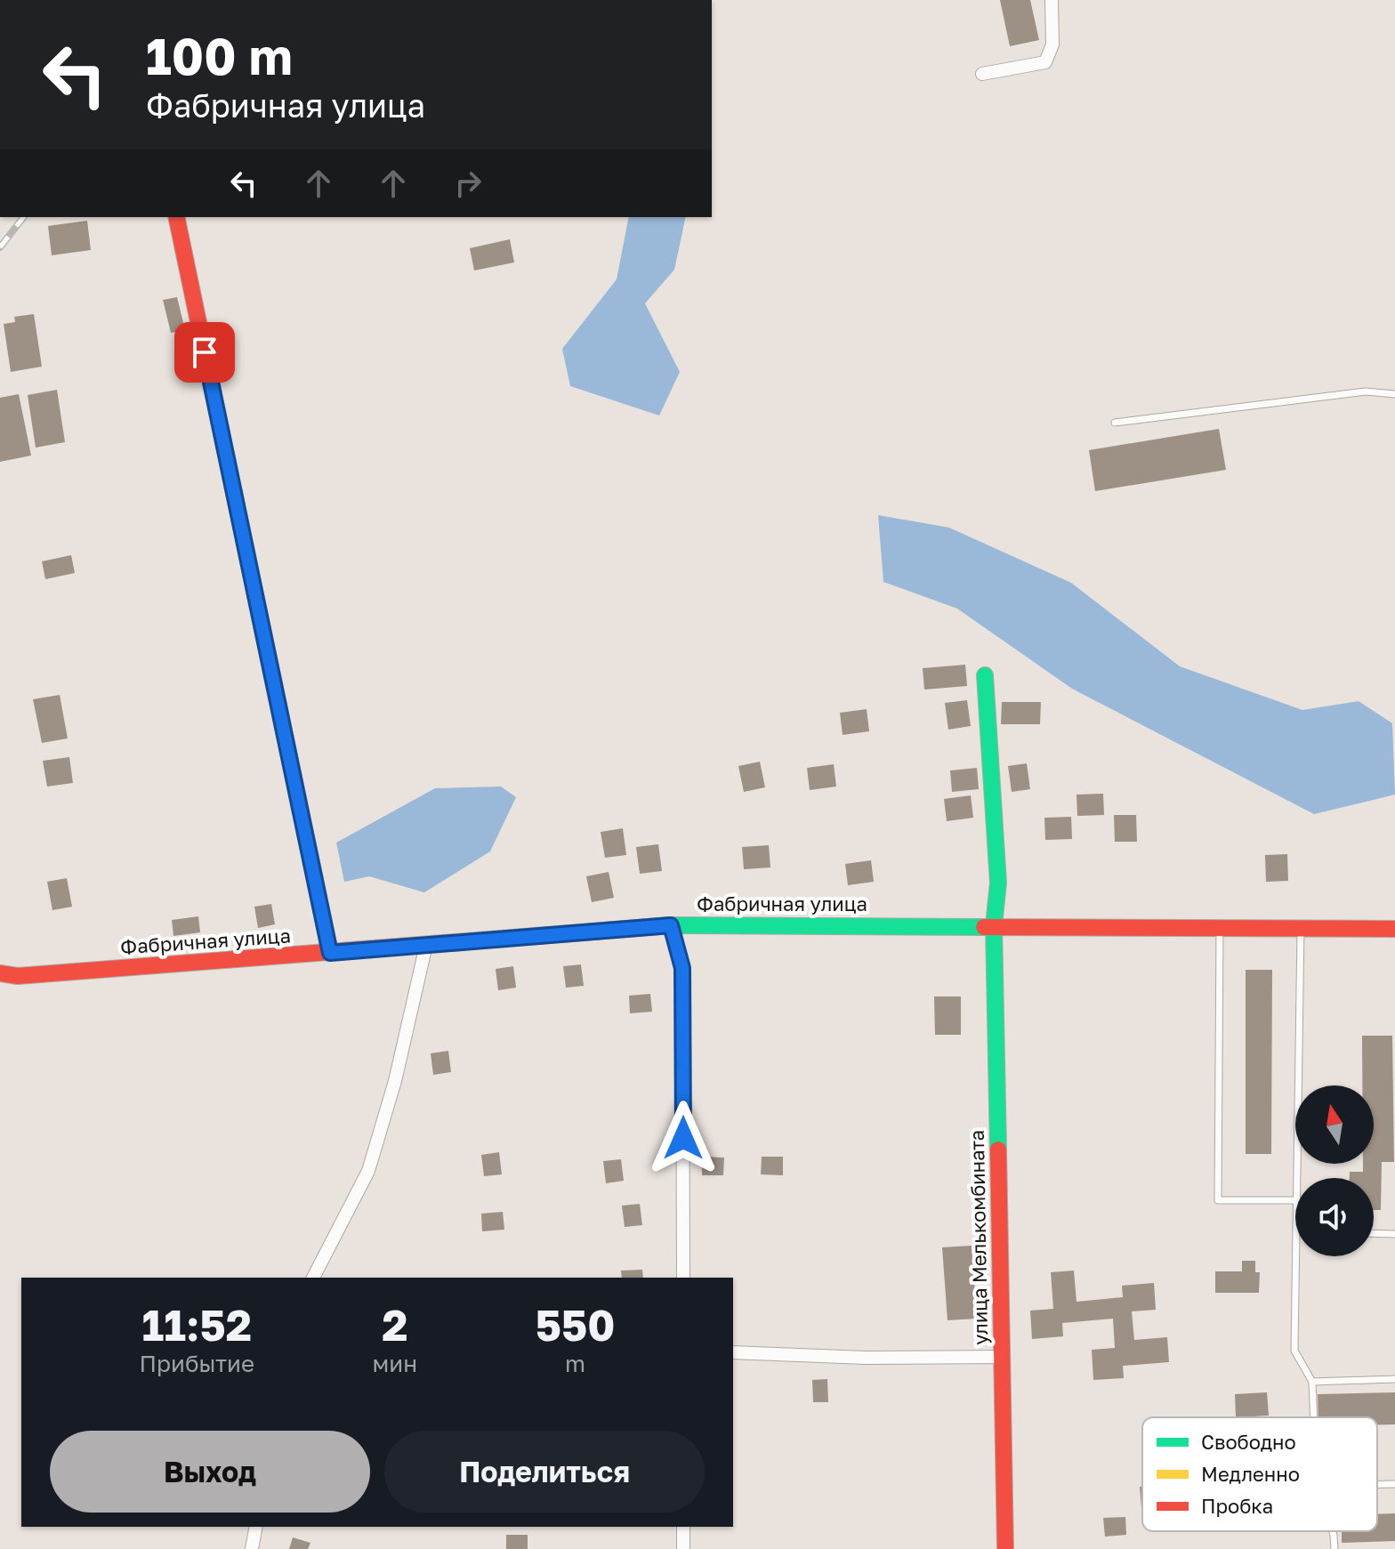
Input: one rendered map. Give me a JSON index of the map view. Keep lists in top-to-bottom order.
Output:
{
  "streets": {
    "street": ["Фабричная улица", "улица Мелькомбината"]
  },
  "crossings": [
    ["Фабричная улица", "улица Мелькомбината"]
  ],
  "legend": ["Свободно", "Медленно", "Пробка"],
  "north": "top",
  "page": {
    "turn": ["100 m", "Фабричная улица"],
    "eta": [
      "11:52",
      "Прибытие",
      "2",
      "мин",
      "550",
      "m"
    ],
    "buttons": ["Выход", "Поделиться"]
  }
}
